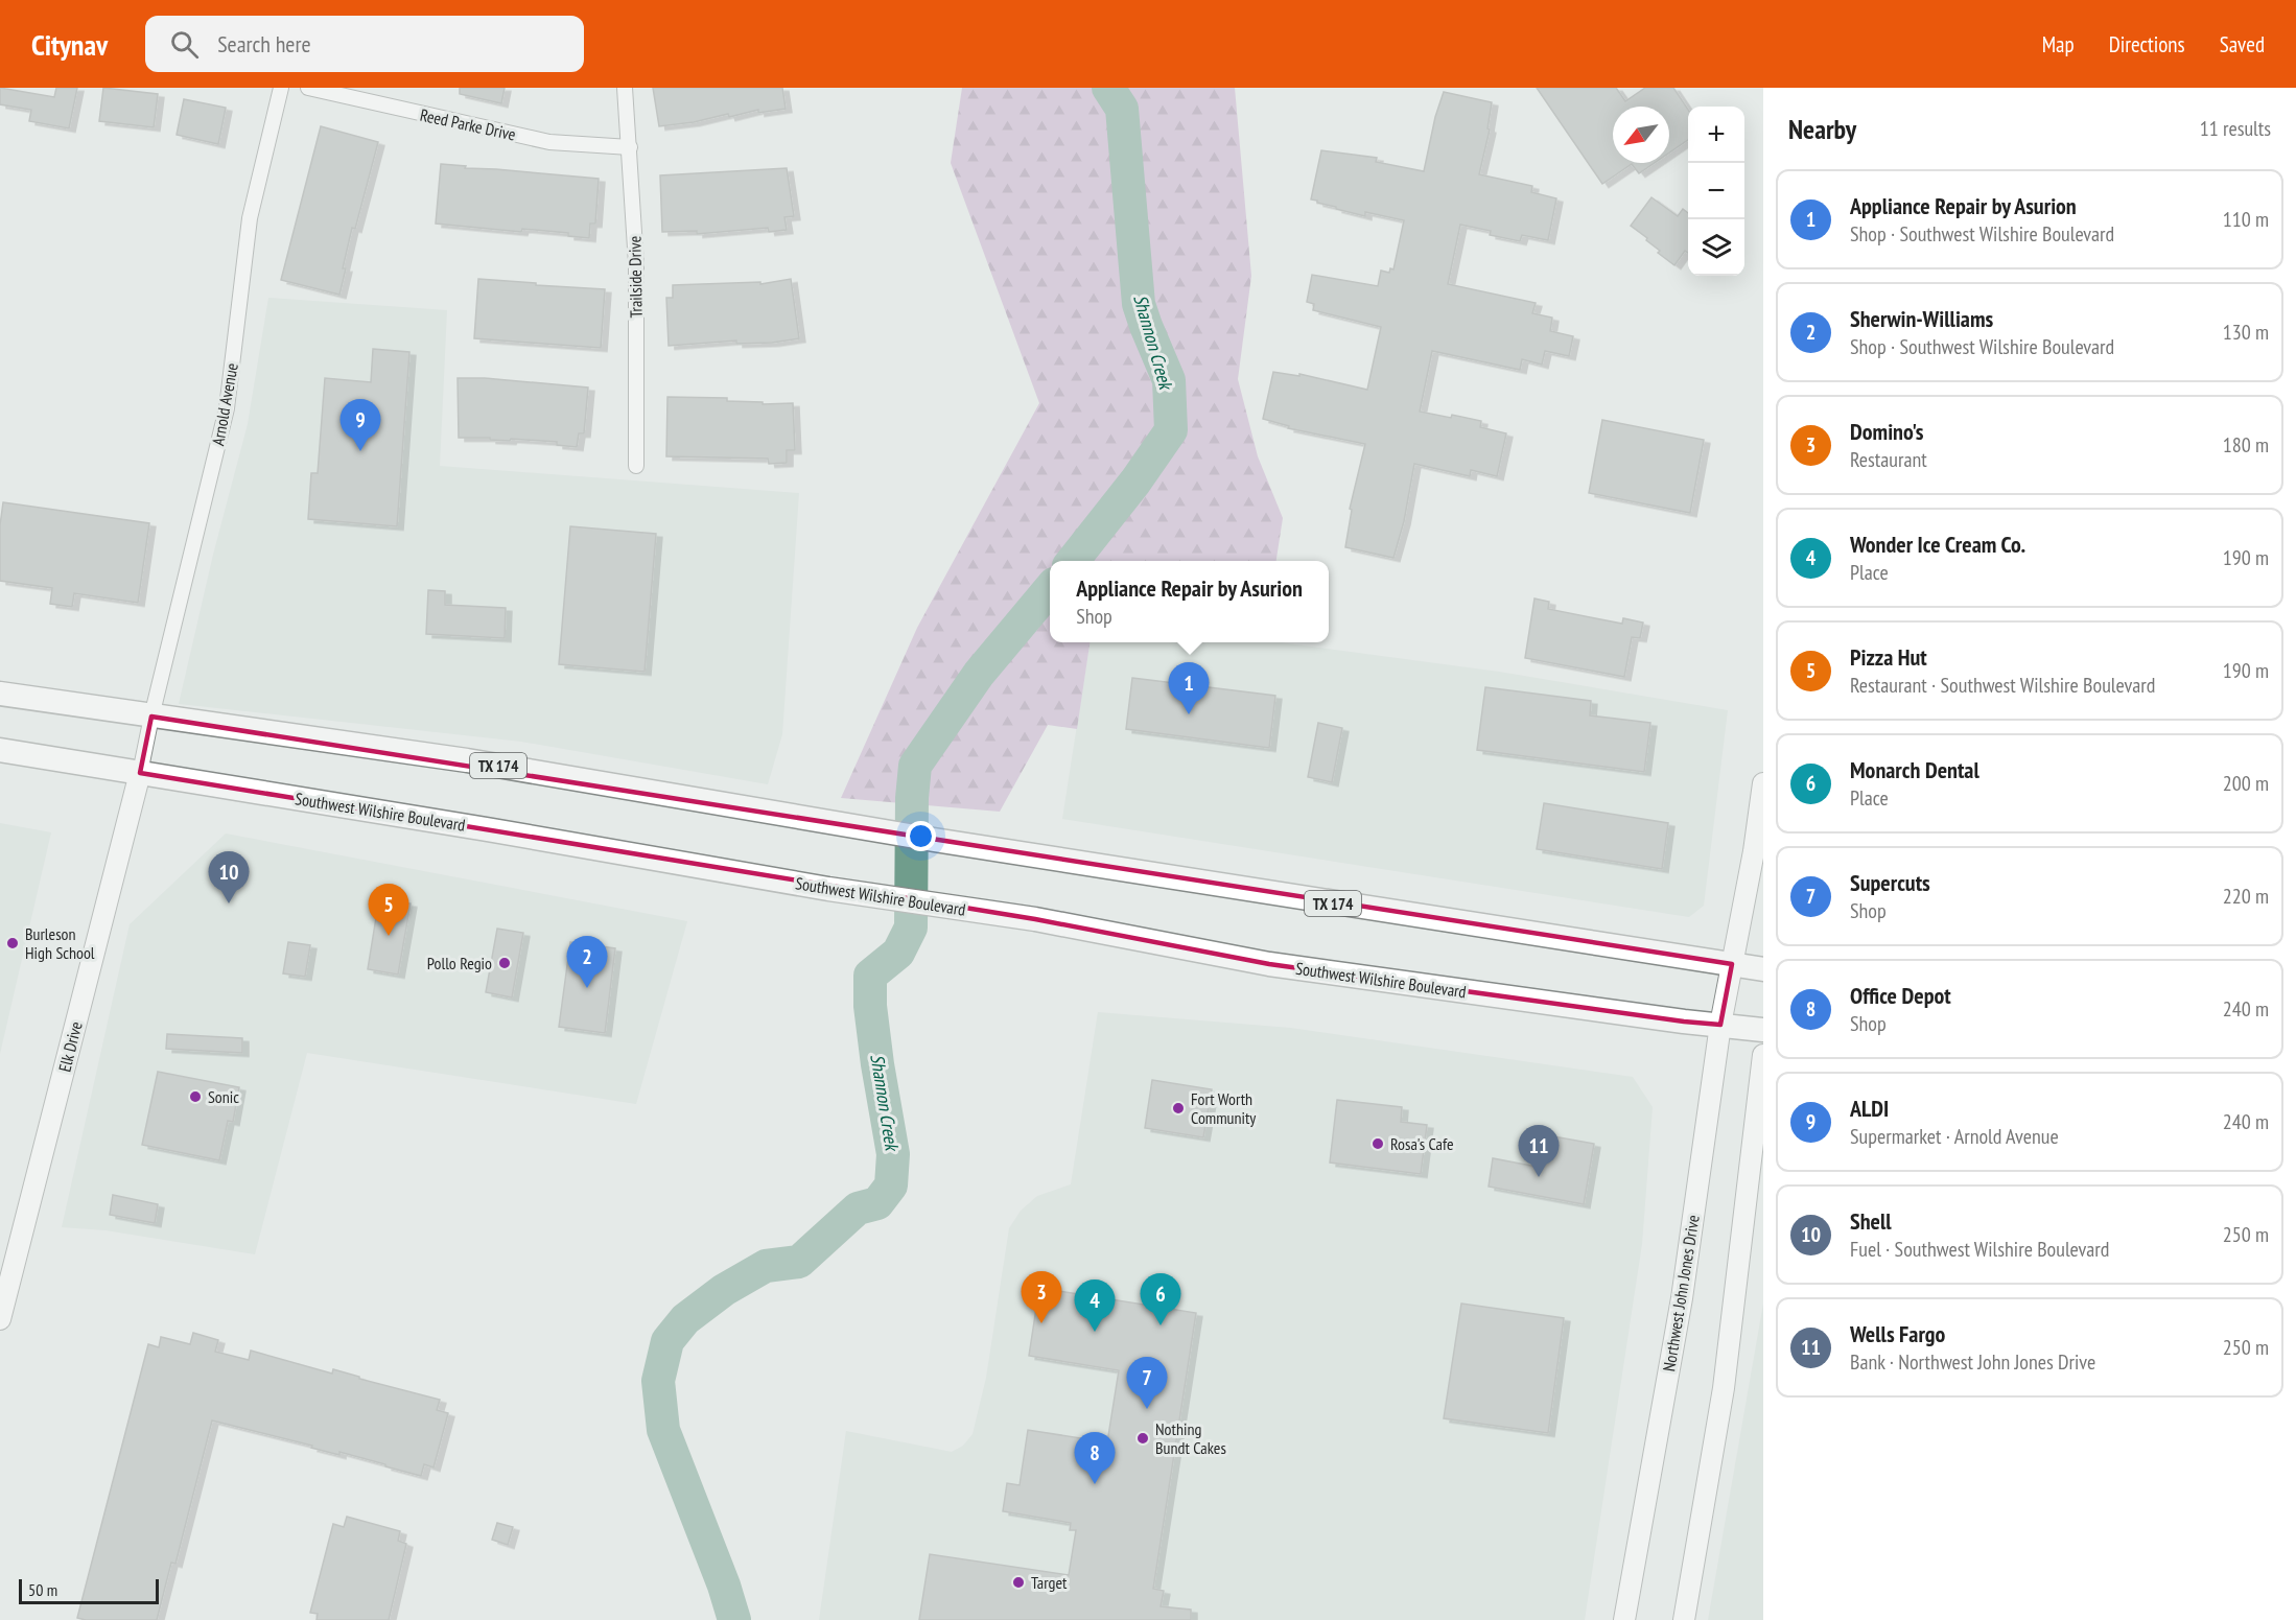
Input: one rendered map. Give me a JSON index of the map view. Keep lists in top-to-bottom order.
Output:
{
  "streets": {
    "main road": [
      "TX 174",
      "Southwest Wilshire Boulevard",
      "Elk Drive",
      "Northwest John Jones Drive"
    ],
    "street": ["Reed Parke Drive", "Trailside Drive", "Arnold Avenue"]
  },
  "crossings": [
    ["Reed Parke Drive", "Trailside Drive"],
    ["Arnold Avenue", "TX 174"],
    ["Arnold Avenue", "Southwest Wilshire Boulevard"],
    ["Arnold Avenue", "Elk Drive"],
    ["TX 174", "Northwest John Jones Drive"],
    ["Southwest Wilshire Boulevard", "Elk Drive"],
    ["Southwest Wilshire Boulevard", "Northwest John Jones Drive"]
  ],
  "water": ["Shannon Creek"],
  "places": [
    "Burleson High School",
    "Pollo Regio",
    "Sonic",
    "Fort Worth Community",
    "Rosa's Cafe",
    "Nothing Bundt Cakes",
    "Target"
  ],
  "scale_bar": "50 m",
  "north": "bottom left",
  "page": {
    "header": "Citynav",
    "search": "Search here",
    "nav": ["Map", "Directions", "Saved"],
    "heading": ["Nearby", "11 results"],
    "map_buttons": ["+", "−"],
    "list": [
      {
        "mark": "1",
        "name": "Appliance Repair by Asurion",
        "note": "Shop · Southwest Wilshire Boulevard",
        "value": "110 m"
      },
      {
        "mark": "2",
        "name": "Sherwin-Williams",
        "note": "Shop · Southwest Wilshire Boulevard",
        "value": "130 m"
      },
      {
        "mark": "3",
        "name": "Domino's",
        "note": "Restaurant",
        "value": "180 m"
      },
      {
        "mark": "4",
        "name": "Wonder Ice Cream Co.",
        "note": "Place",
        "value": "190 m"
      },
      {
        "mark": "5",
        "name": "Pizza Hut",
        "note": "Restaurant · Southwest Wilshire Boulevard",
        "value": "190 m"
      },
      {
        "mark": "6",
        "name": "Monarch Dental",
        "note": "Place",
        "value": "200 m"
      },
      {
        "mark": "7",
        "name": "Supercuts",
        "note": "Shop",
        "value": "220 m"
      },
      {
        "mark": "8",
        "name": "Office Depot",
        "note": "Shop",
        "value": "240 m"
      },
      {
        "mark": "9",
        "name": "ALDI",
        "note": "Supermarket · Arnold Avenue",
        "value": "240 m"
      },
      {
        "mark": "10",
        "name": "Shell",
        "note": "Fuel · Southwest Wilshire Boulevard",
        "value": "250 m"
      },
      {
        "mark": "11",
        "name": "Wells Fargo",
        "note": "Bank · Northwest John Jones Drive",
        "value": "250 m"
      }
    ],
    "pins": [
      "9",
      "1",
      "10",
      "5",
      "2",
      "11",
      "3",
      "6",
      "4",
      "7",
      "8"
    ],
    "popup": ["Appliance Repair by Asurion", "Shop"],
    "scale": "50 m"
  }
}
